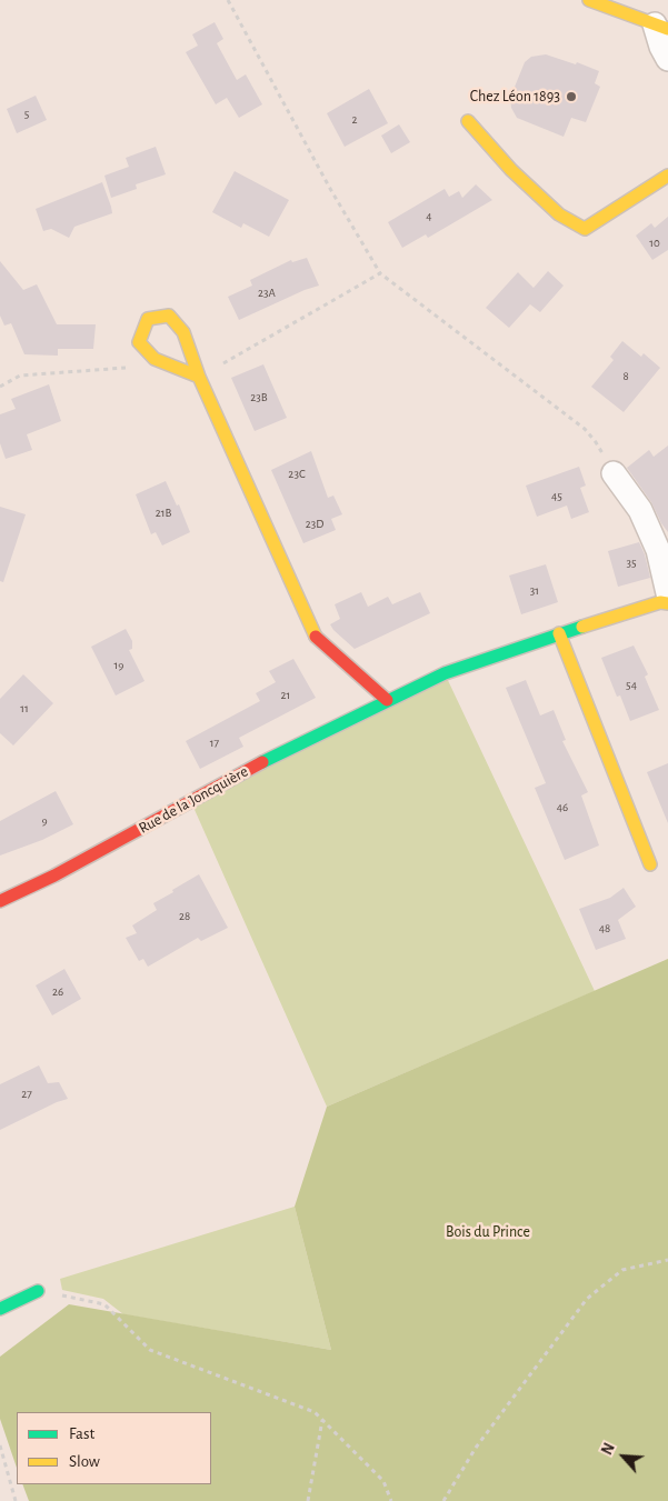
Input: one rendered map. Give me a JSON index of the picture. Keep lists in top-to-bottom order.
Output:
{
  "streets": {
    "street": ["Rue de la Joncquière"]
  },
  "parks": ["Bois du Prince"],
  "places": ["Chez Léon 1893"],
  "house_numbers": [
    "5",
    "2",
    "4",
    "10",
    "23A",
    "8",
    "23B",
    "23C",
    "45",
    "21B",
    "23D",
    "35",
    "31",
    "19",
    "54",
    "21",
    "11",
    "17",
    "46",
    "9",
    "28",
    "48",
    "26",
    "27"
  ],
  "legend": ["Fast", "Slow"],
  "north": "top left"
}
